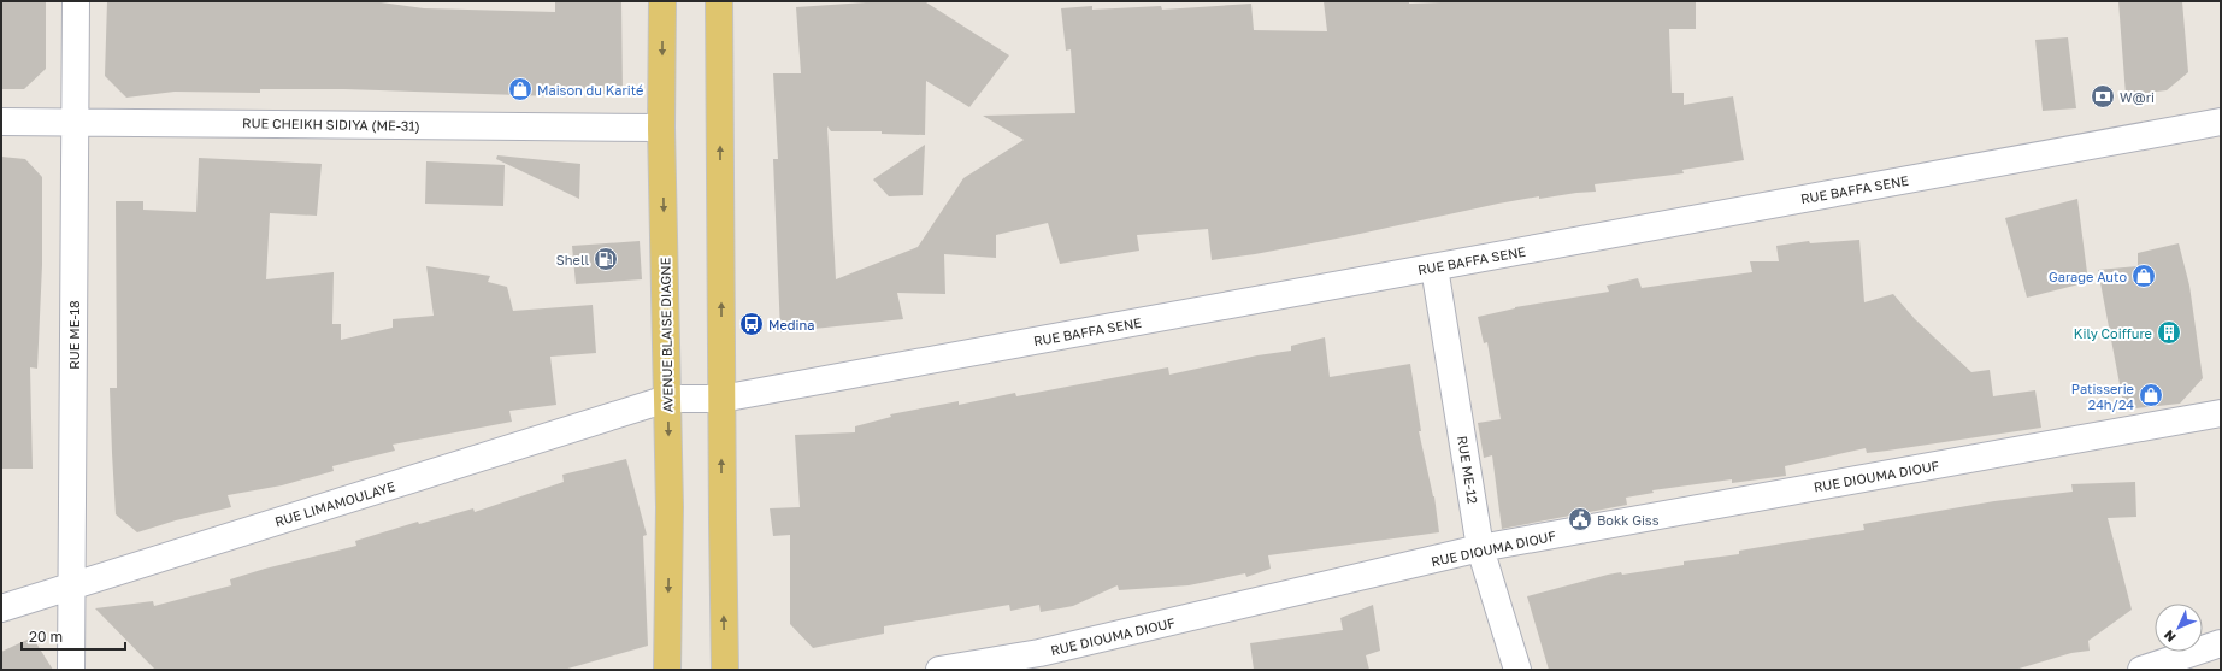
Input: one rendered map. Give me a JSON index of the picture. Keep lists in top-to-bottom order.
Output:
{
  "streets": {
    "main road": ["AVENUE BLAISE DIAGNE"],
    "street": [
      "RUE CHEIKH SIDIYA (ME-31)",
      "RUE BAFFA SENE",
      "RUE ME-18",
      "RUE ME-12",
      "RUE DIOUMA DIOUF",
      "RUE LIMAMOULAYE"
    ]
  },
  "crossings": [
    ["RUE CHEIKH SIDIYA (ME-31)", "RUE ME-18"],
    ["RUE CHEIKH SIDIYA (ME-31)", "AVENUE BLAISE DIAGNE"],
    ["RUE BAFFA SENE", "AVENUE BLAISE DIAGNE"],
    ["RUE BAFFA SENE", "RUE ME-12"],
    ["RUE BAFFA SENE", "RUE LIMAMOULAYE"],
    ["RUE ME-18", "RUE LIMAMOULAYE"],
    ["AVENUE BLAISE DIAGNE", "RUE LIMAMOULAYE"],
    ["RUE ME-12", "RUE DIOUMA DIOUF"]
  ],
  "places": {
    "shop": ["Maison du Karité", "Garage Auto", "Patisserie 24h/24"],
    "bank": ["W@ri"],
    "fuel station": ["Shell"],
    "bus stop": ["Medina"],
    "building": ["Kily Coiffure"],
    "public building": ["Bokk Giss"]
  },
  "scale_bar": "20 m",
  "north": "bottom left"
}
